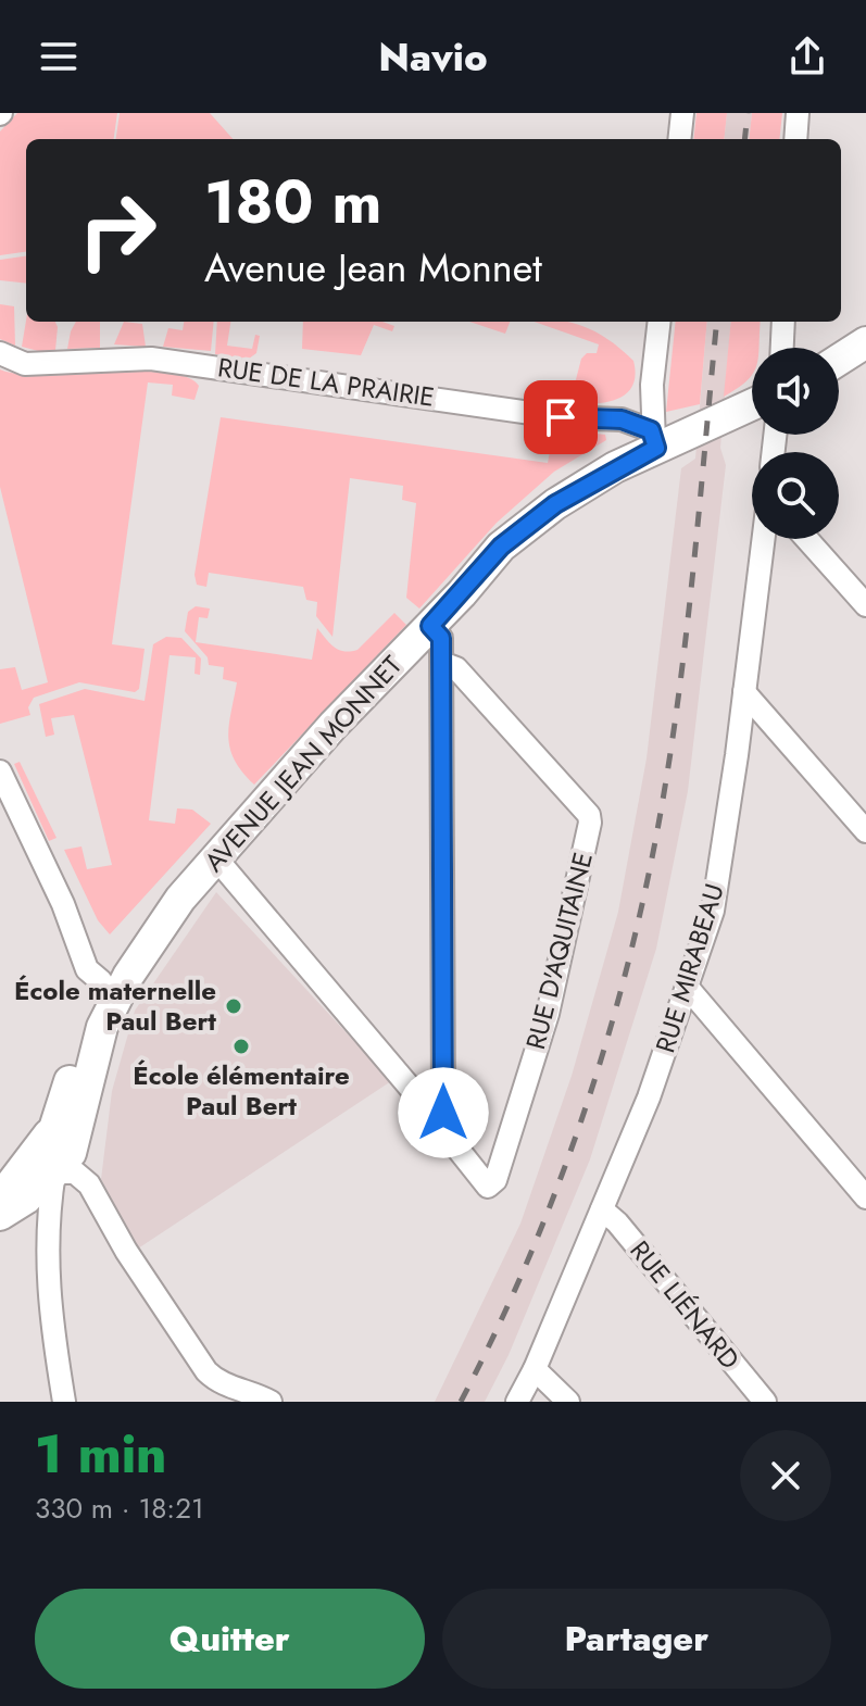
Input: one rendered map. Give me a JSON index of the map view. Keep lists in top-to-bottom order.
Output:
{
  "streets": {
    "main road": ["AVENUE JEAN MONNET"],
    "street": [
      "RUE DE LA PRAIRIE",
      "RUE D'AQUITAINE",
      "RUE MIRABEAU",
      "RUE LIÉNARD"
    ]
  },
  "crossings": [
    ["RUE DE LA PRAIRIE", "AVENUE JEAN MONNET"],
    ["AVENUE JEAN MONNET", "RUE D'AQUITAINE"],
    ["RUE MIRABEAU", "RUE LIÉNARD"]
  ],
  "places": ["École maternelle Paul Bert", "École élémentaire Paul Bert"],
  "page": {
    "header": "Navio",
    "turn": ["180 m", "Avenue Jean Monnet"],
    "heading": ["1 min", "330 m · 18:21"],
    "buttons": ["Quitter", "Partager"]
  }
}
